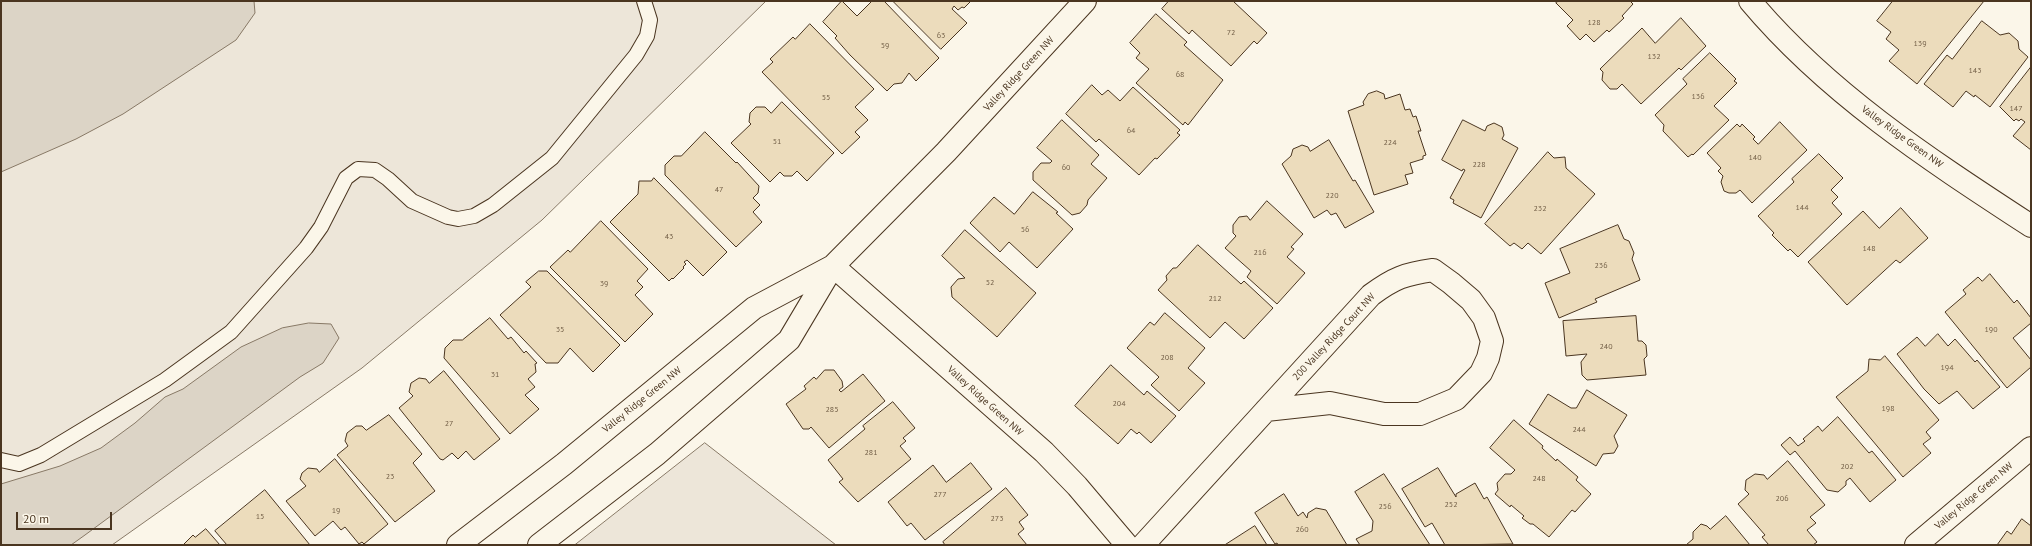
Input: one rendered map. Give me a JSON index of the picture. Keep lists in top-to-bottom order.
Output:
{
  "streets": {
    "street": ["Valley Ridge Green NW", "200 Valley Ridge Court NW"]
  },
  "house_numbers": [
    "128",
    "72",
    "63",
    "139",
    "59",
    "132",
    "143",
    "68",
    "136",
    "55",
    "147",
    "64",
    "51",
    "224",
    "140",
    "228",
    "60",
    "47",
    "220",
    "144",
    "232",
    "56",
    "43",
    "148",
    "216",
    "236",
    "52",
    "39",
    "212",
    "35",
    "190",
    "240",
    "208",
    "194",
    "31",
    "204",
    "198",
    "285",
    "27",
    "244",
    "281",
    "202",
    "23",
    "248",
    "277",
    "206",
    "252",
    "256",
    "19",
    "15",
    "273",
    "260"
  ],
  "scale_bar": "20 m"
}
